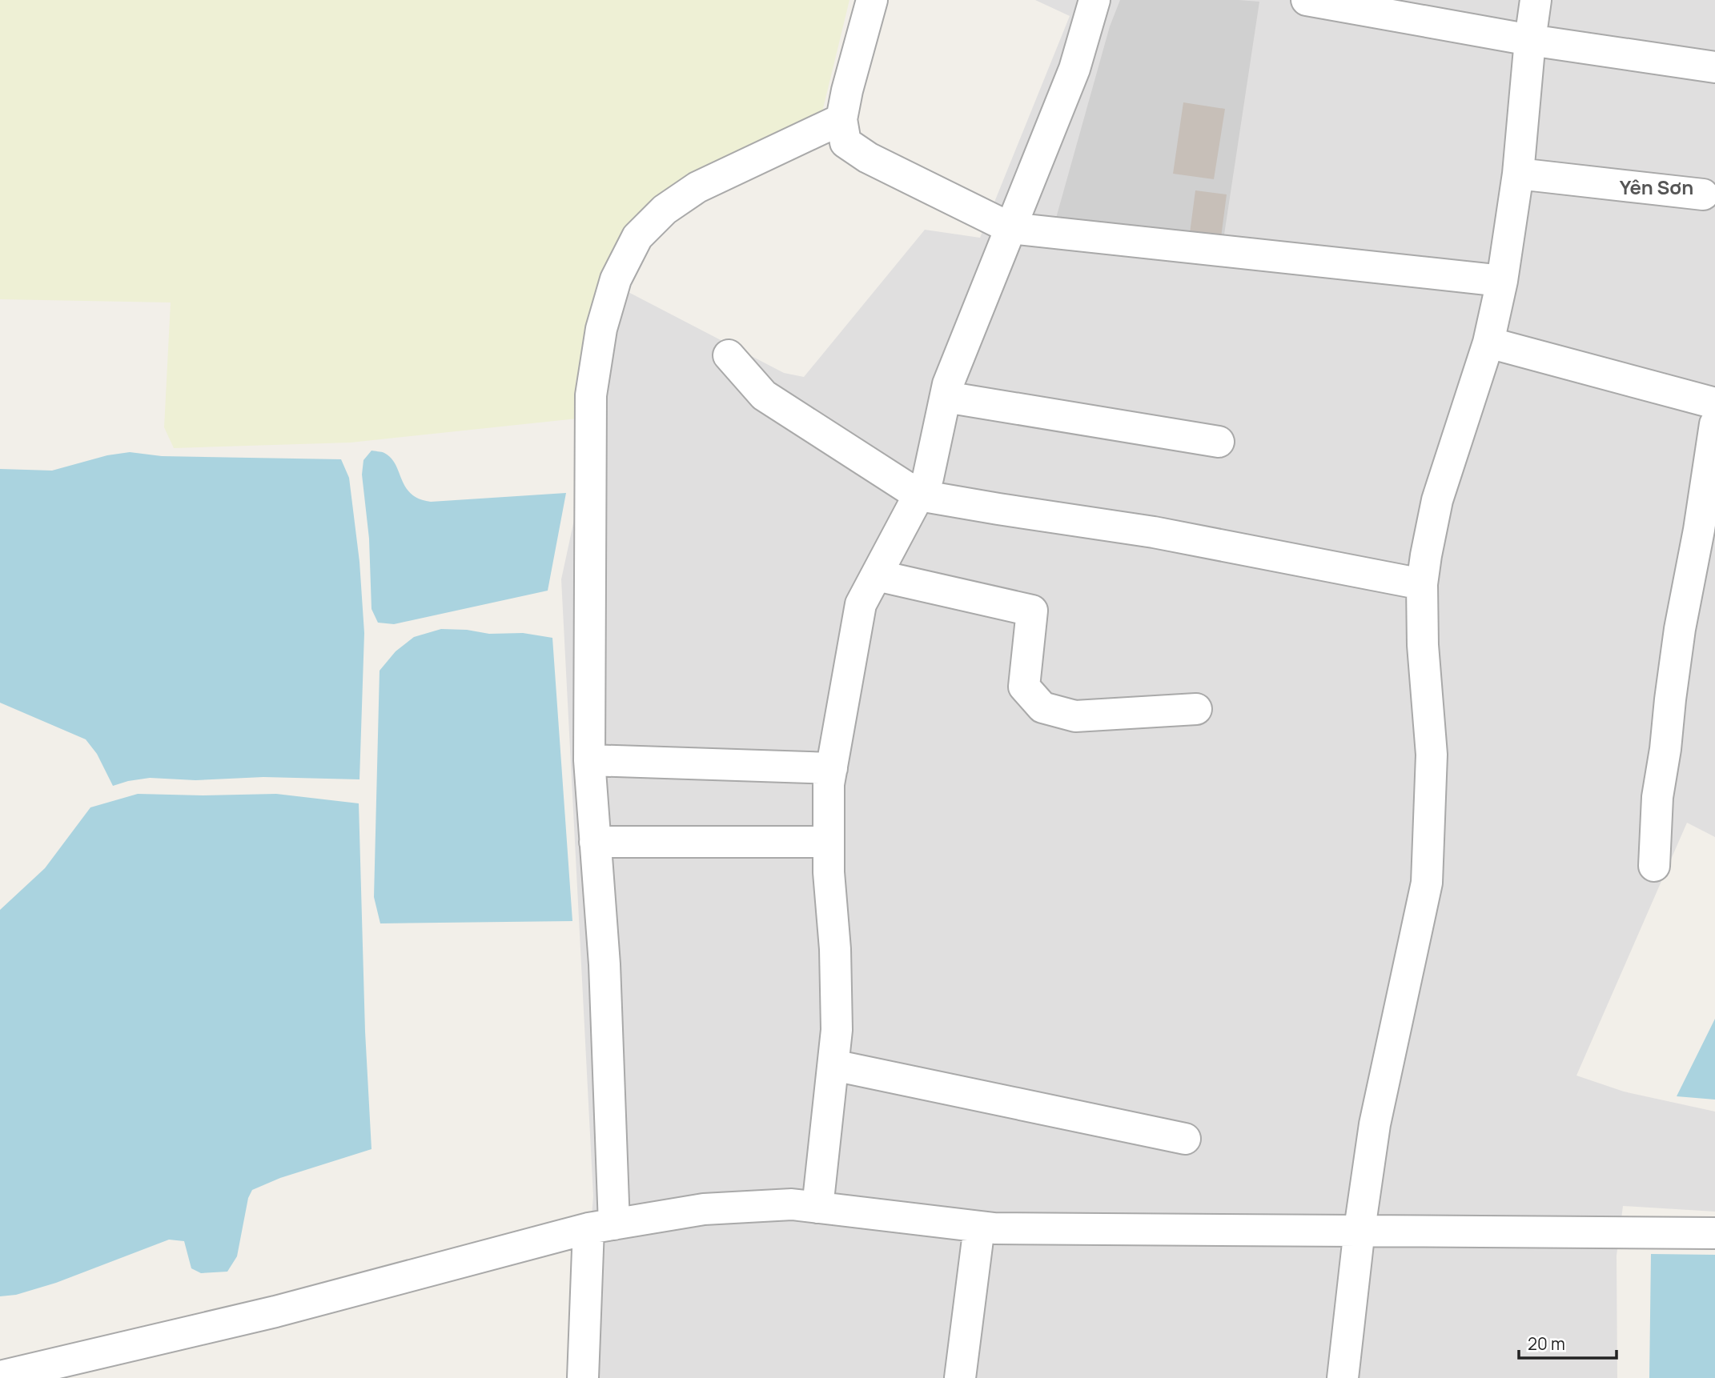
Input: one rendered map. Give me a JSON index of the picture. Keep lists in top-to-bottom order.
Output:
{
  "districts": ["Yên Sơn"],
  "scale_bar": "20 m"
}
